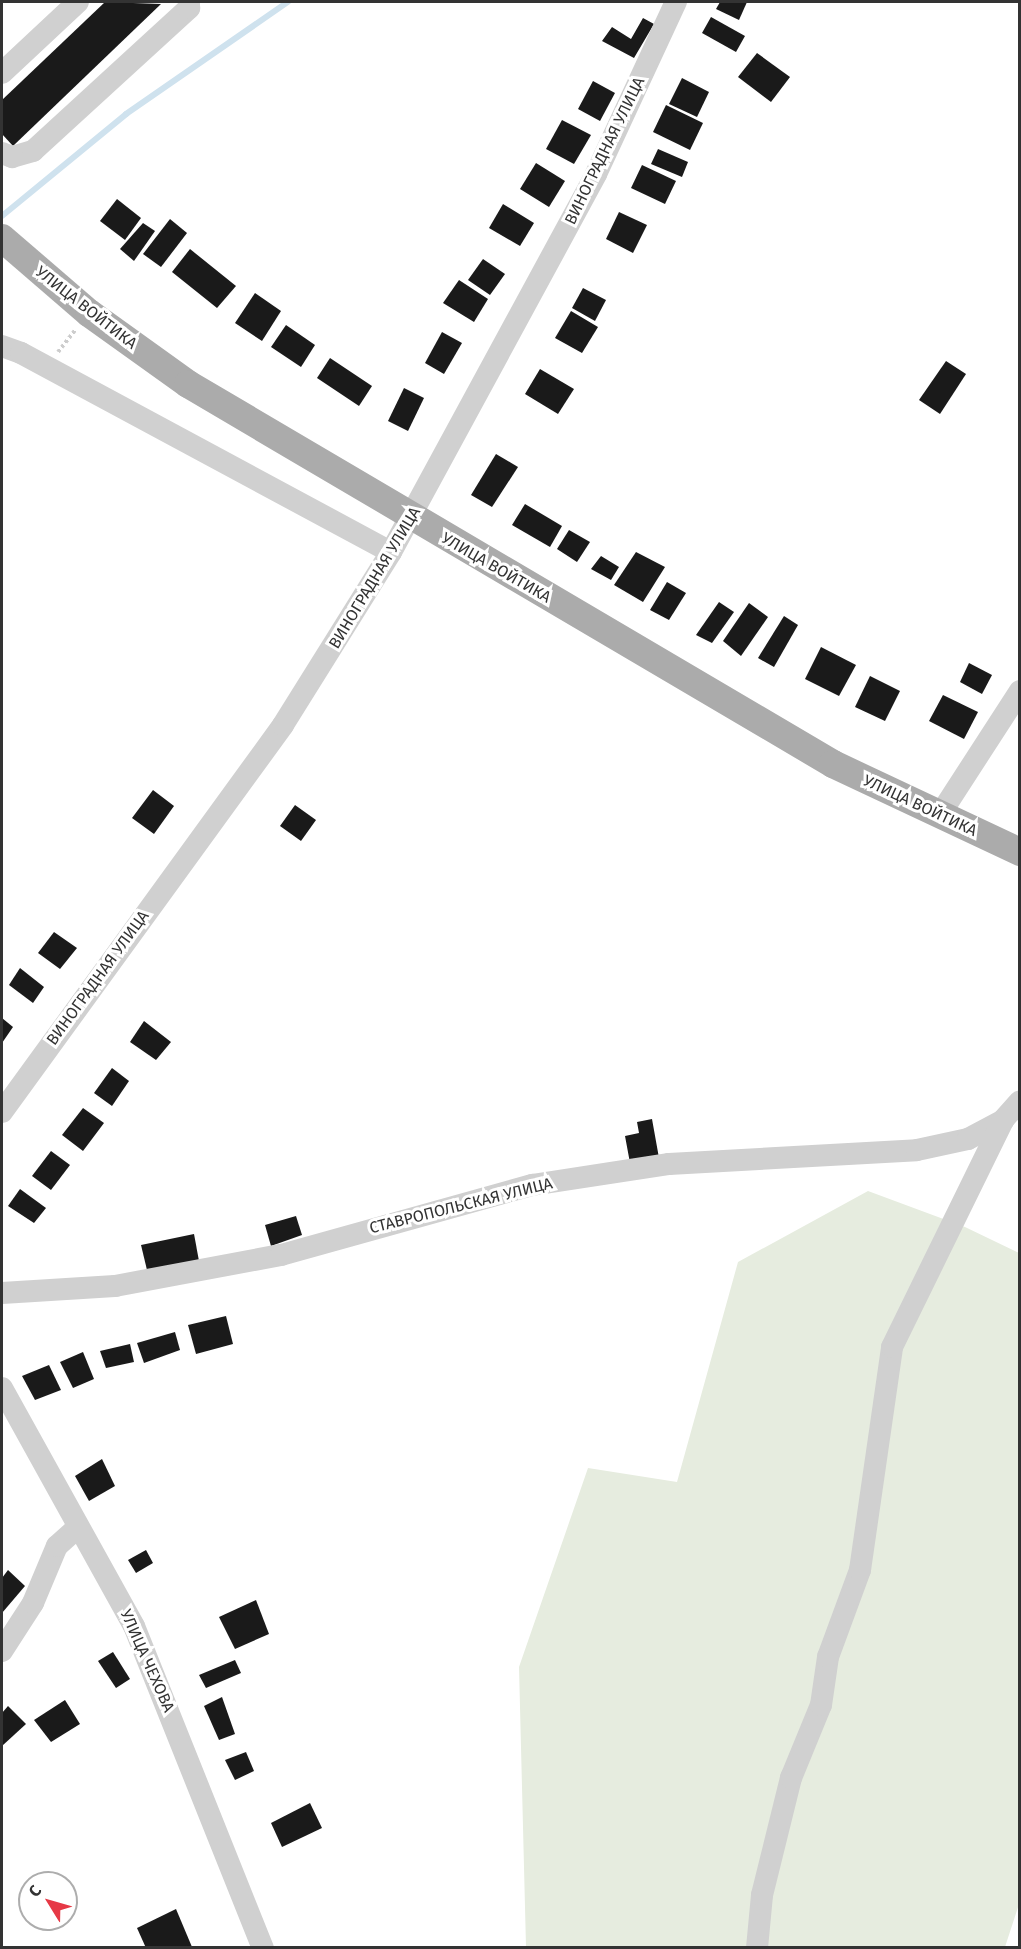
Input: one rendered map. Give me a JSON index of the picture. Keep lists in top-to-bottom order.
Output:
{
  "streets": {
    "main road": ["УЛИЦА ВОЙТИКА"],
    "street": ["ВИНОГРАДНАЯ УЛИЦА", "СТАВРОПОЛЬСКАЯ УЛИЦА", "УЛИЦА ЧЕХОВА"]
  },
  "crossings": [
    ["ВИНОГРАДНАЯ УЛИЦА", "УЛИЦА ВОЙТИКА"]
  ],
  "north": "top left"
}
